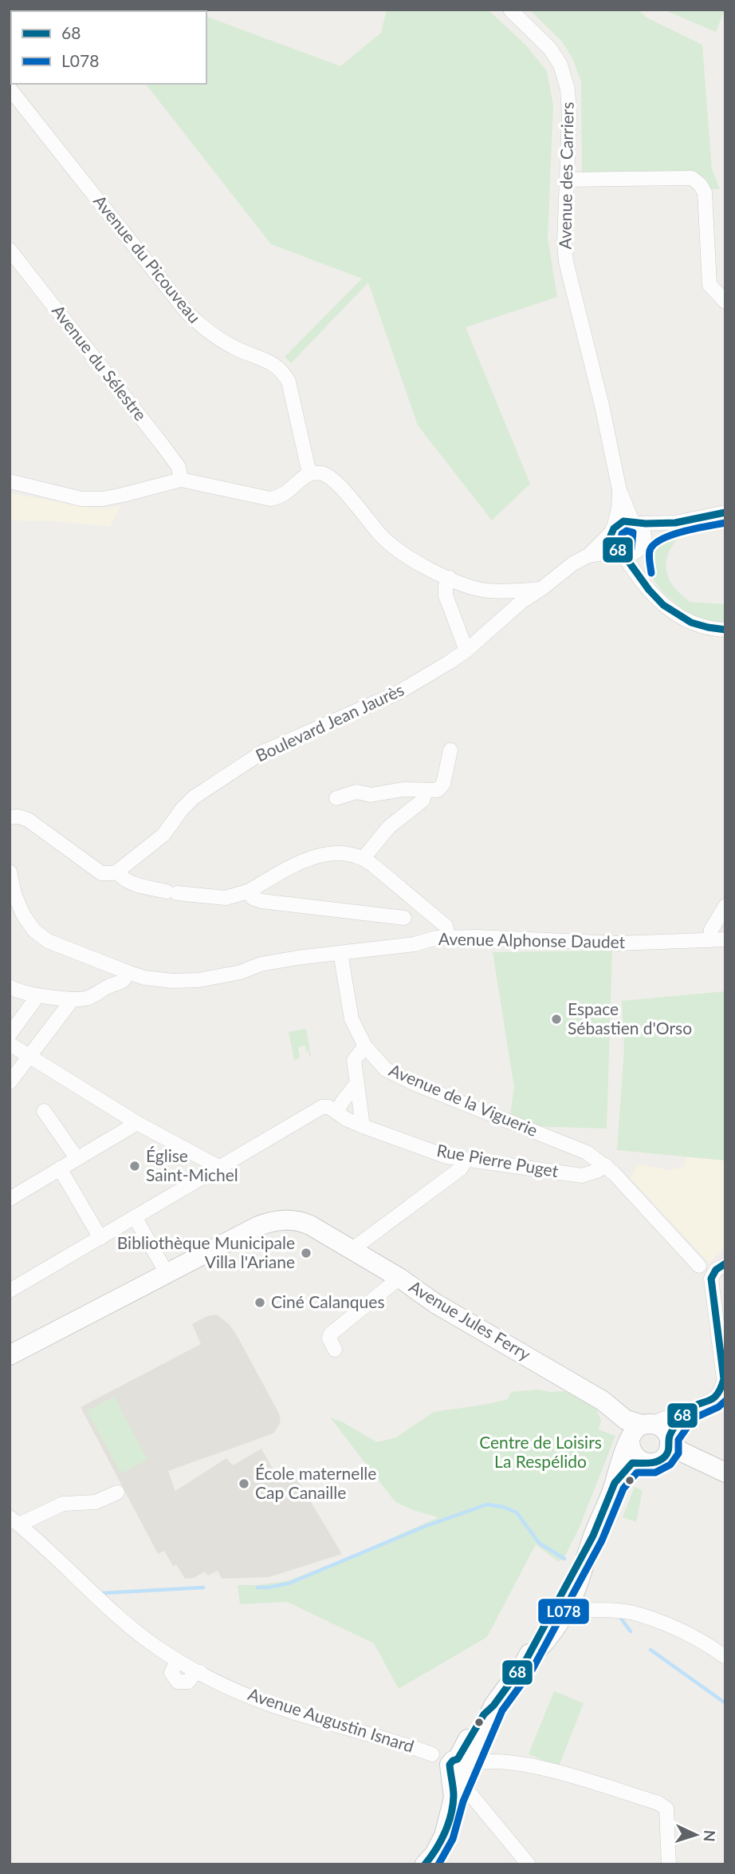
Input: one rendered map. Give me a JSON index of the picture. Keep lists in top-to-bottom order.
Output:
{
  "streets": {
    "street": [
      "Avenue des Carriers",
      "Avenue du Picouveau",
      "Avenue du Sélestre",
      "Boulevard Jean Jaurès",
      "Avenue Alphonse Daudet",
      "Avenue de la Viguerie",
      "Rue Pierre Puget",
      "Avenue Jules Ferry",
      "Avenue Augustin Isnard"
    ]
  },
  "crossings": [
    ["Avenue Alphonse Daudet", "Avenue de la Viguerie"],
    ["Avenue de la Viguerie", "Rue Pierre Puget"],
    ["Avenue de la Viguerie", "Avenue Jules Ferry"]
  ],
  "parks": ["Centre de Loisirs La Respélido"],
  "places": [
    "Espace Sébastien d'Orso",
    "Église Saint-Michel",
    "Bibliothèque Municipale Villa l'Ariane",
    "Ciné Calanques",
    "École maternelle Cap Canaille"
  ],
  "lines": ["transit line 68", "transit line L078"],
  "legend": ["68", "L078"],
  "north": "right"
}
